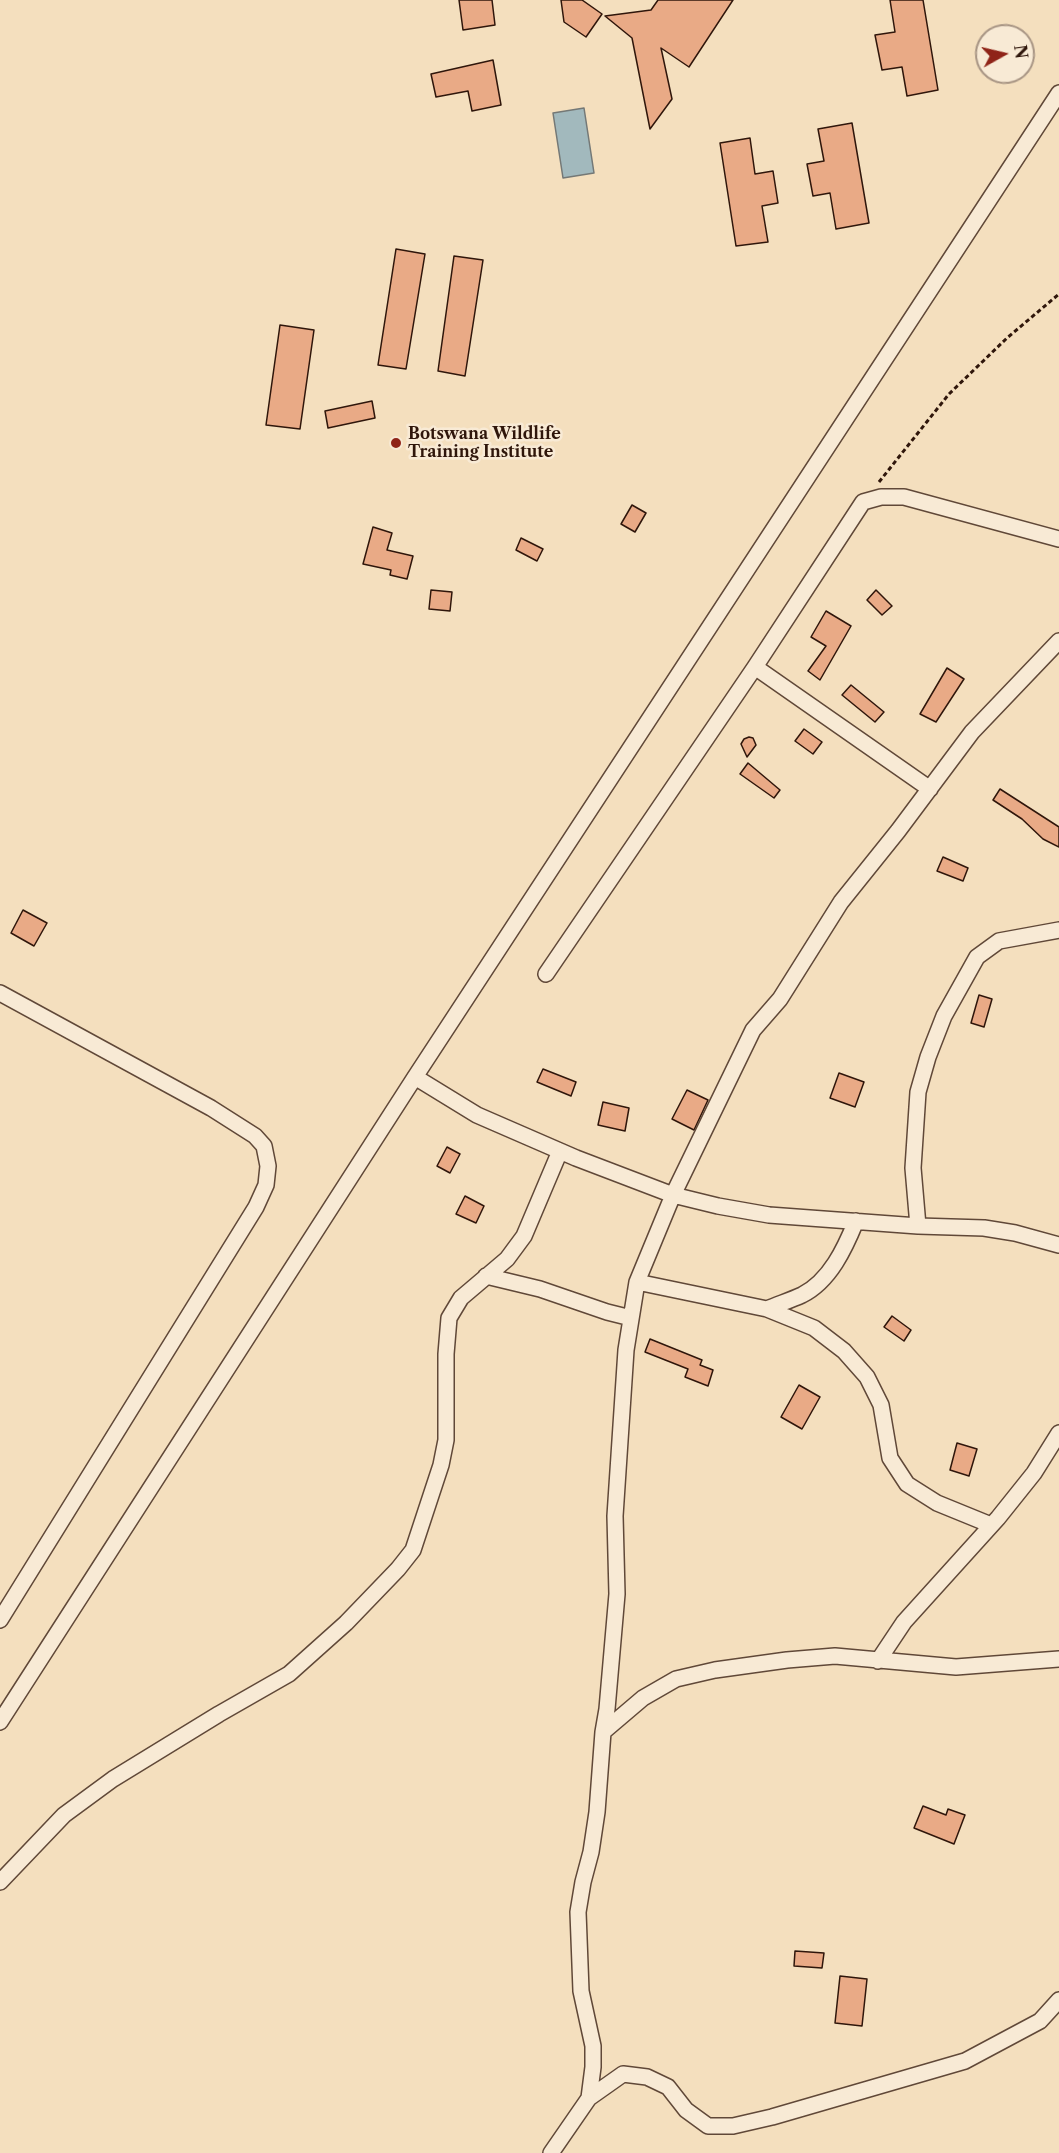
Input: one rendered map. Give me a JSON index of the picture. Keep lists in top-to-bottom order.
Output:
{
  "places": ["Botswana Wildlife Training Institute"],
  "north": "right"
}
